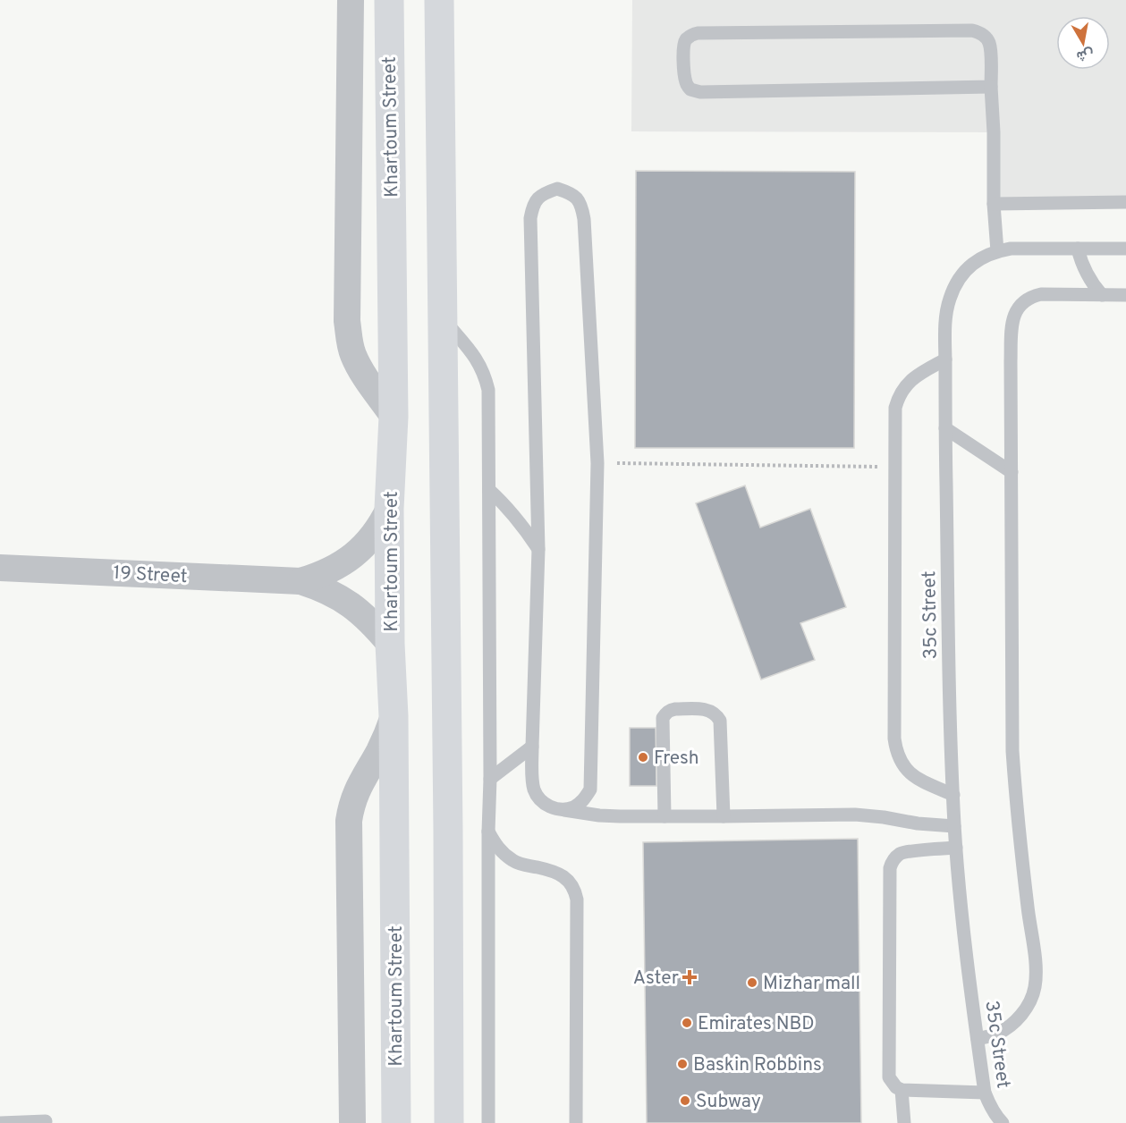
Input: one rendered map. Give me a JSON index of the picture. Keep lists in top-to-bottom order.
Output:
{
  "streets": {
    "main road": ["Khartoum Street"],
    "street": ["19 Street"],
    "lane": ["35c Street"]
  },
  "crossings": [
    ["Khartoum Street", "19 Street"]
  ],
  "places": {
    "other": [
      "Fresh",
      "Mizhar mall",
      "Emirates NBD",
      "Baskin Robbins",
      "Subway"
    ],
    "health": ["Aster"]
  },
  "north": "bottom"
}
